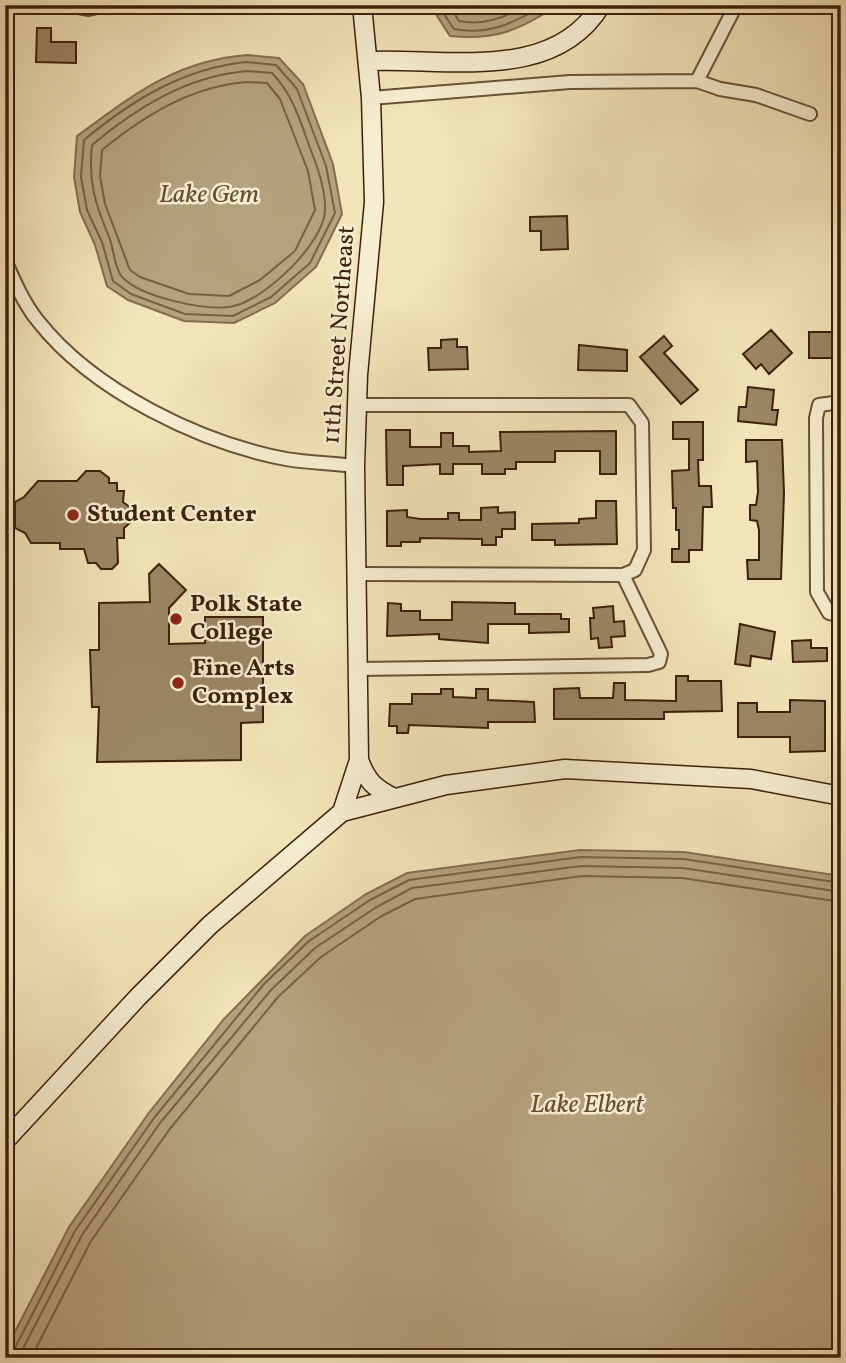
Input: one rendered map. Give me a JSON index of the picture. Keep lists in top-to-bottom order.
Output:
{
  "streets": {
    "street": ["11th Street Northeast"]
  },
  "water": ["Lake Gem", "Lake Elbert"],
  "places": ["Student Center", "Polk State College", "Fine Arts Complex"]
}
